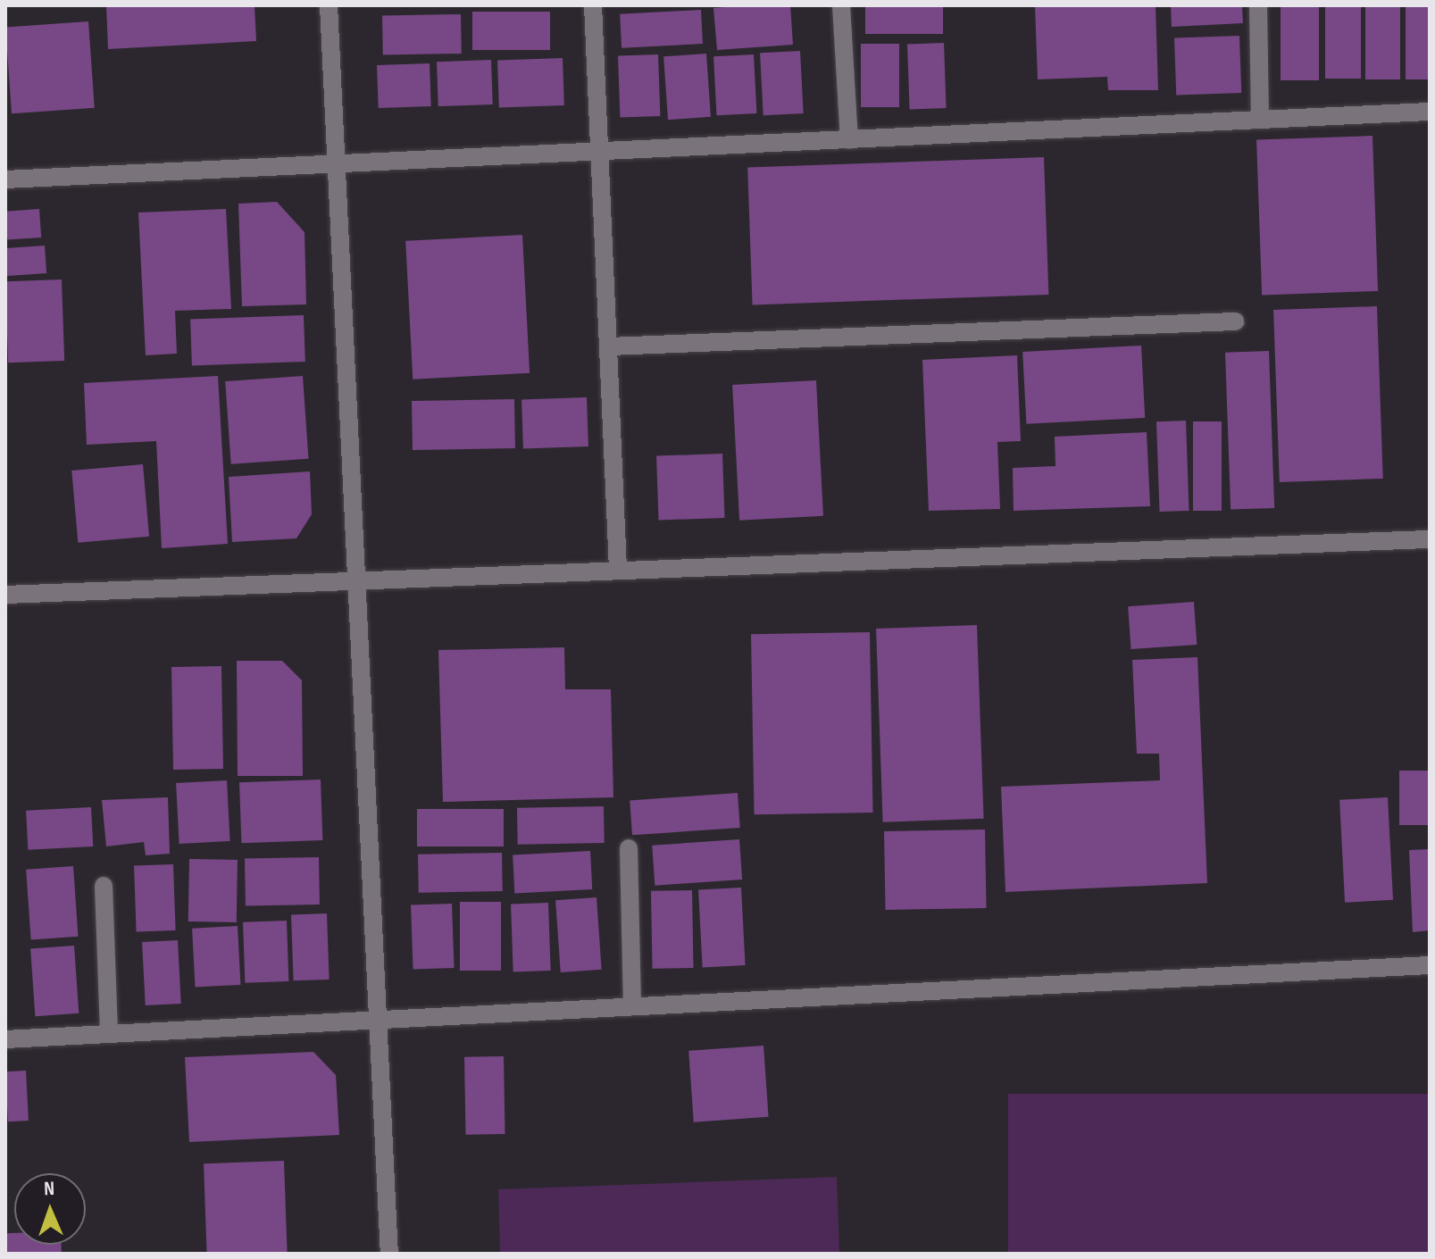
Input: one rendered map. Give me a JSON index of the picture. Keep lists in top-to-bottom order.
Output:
{
  "north": "top"
}
